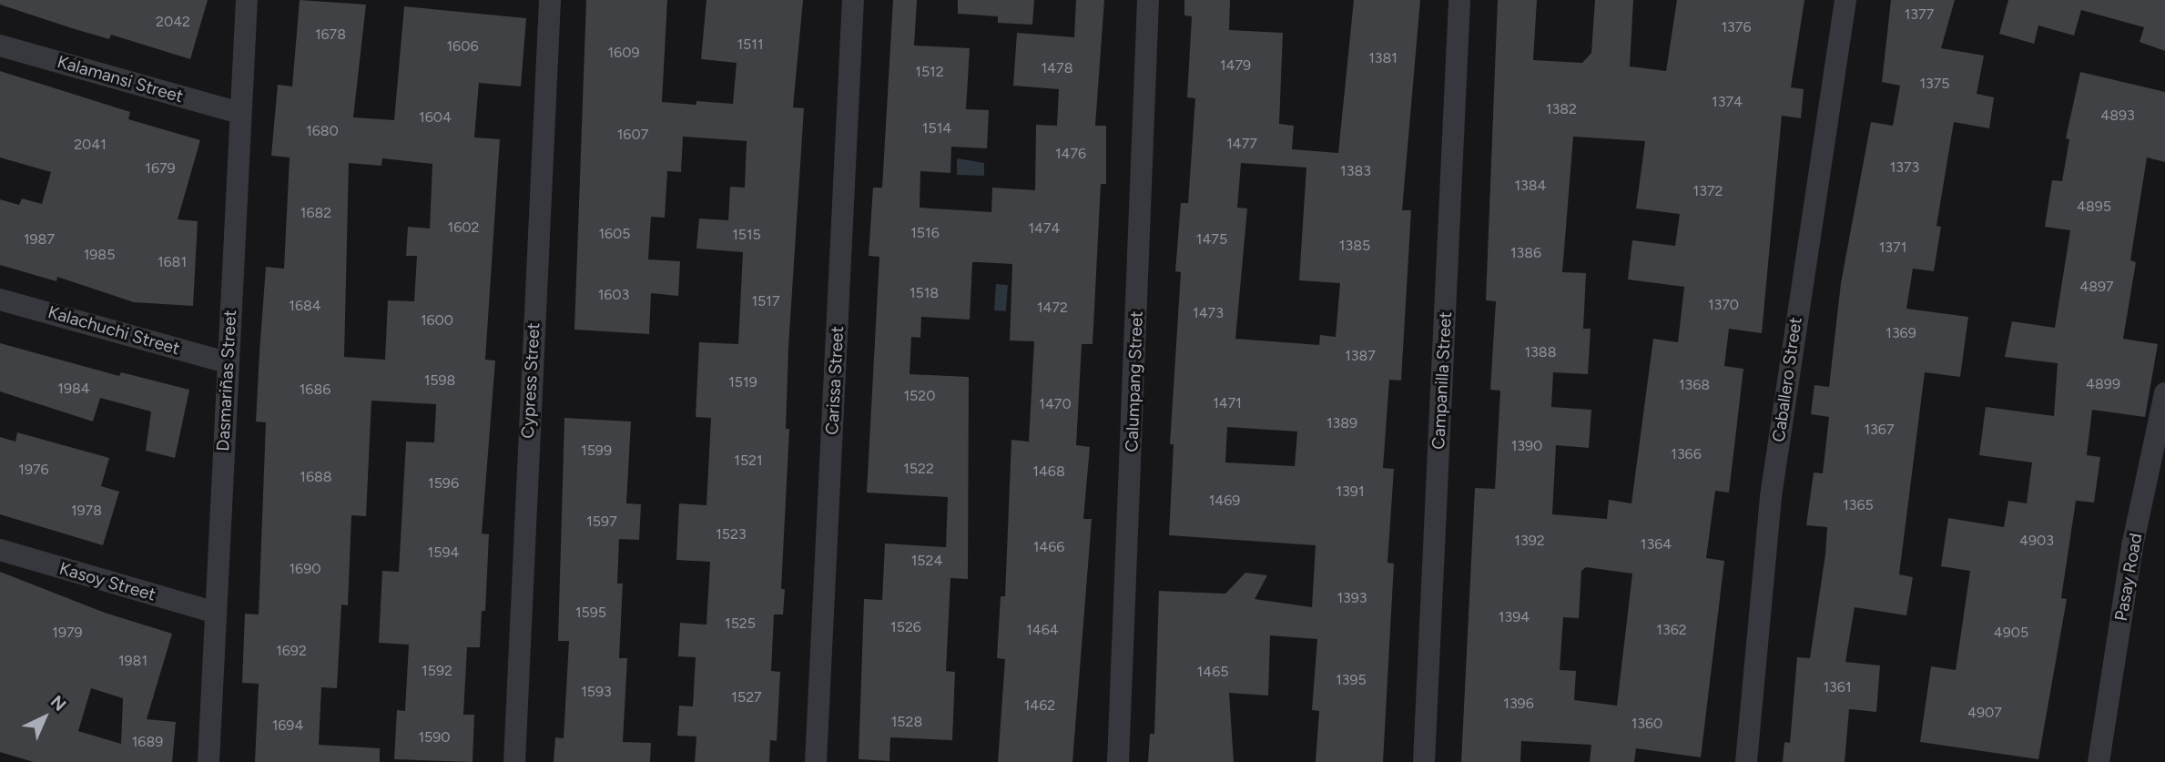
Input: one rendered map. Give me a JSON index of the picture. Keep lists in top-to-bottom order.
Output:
{
  "streets": {
    "street": [
      "Kalamansi Street",
      "Kalachuchi Street",
      "Caballero Street",
      "Dasmariñas Street",
      "Cypress Street",
      "Carissa Street",
      "Campanilla Street",
      "Calumpang Street",
      "Pasay Road",
      "Kasoy Street"
    ]
  },
  "crossings": [
    ["Kalamansi Street", "Dasmariñas Street"],
    ["Kalachuchi Street", "Dasmariñas Street"],
    ["Dasmariñas Street", "Kasoy Street"]
  ],
  "house_numbers": [
    "1377",
    "2042",
    "1376",
    "1678",
    "1511",
    "1606",
    "1609",
    "1381",
    "1479",
    "1478",
    "1512",
    "1375",
    "1374",
    "1382",
    "4893",
    "1604",
    "1514",
    "1680",
    "1607",
    "1477",
    "2041",
    "1476",
    "1373",
    "1679",
    "1383",
    "1384",
    "1372",
    "4895",
    "1682",
    "1602",
    "1474",
    "1516",
    "1605",
    "1515",
    "1987",
    "1475",
    "1385",
    "1371",
    "1386",
    "1985",
    "1681",
    "4897",
    "1518",
    "1603",
    "1517",
    "1370",
    "1684",
    "1472",
    "1473",
    "1600",
    "1369",
    "1388",
    "1387",
    "1598",
    "1519",
    "4899",
    "1368",
    "1984",
    "1686",
    "1520",
    "1471",
    "1470",
    "1389",
    "1367",
    "1390",
    "1599",
    "1366",
    "1521",
    "1522",
    "1976",
    "1468",
    "1688",
    "1596",
    "1391",
    "1469",
    "1365",
    "1978",
    "1597",
    "1523",
    "1392",
    "4903",
    "1364",
    "1466",
    "1594",
    "1524",
    "1690",
    "1393",
    "1595",
    "1394",
    "1525",
    "1526",
    "1464",
    "1362",
    "1979",
    "4905",
    "1692",
    "1981",
    "1592",
    "1465",
    "1395",
    "1361",
    "1593",
    "1527",
    "1396",
    "1462",
    "4907",
    "1528",
    "1360",
    "1694",
    "1590",
    "1689"
  ],
  "north": "top right"
}
